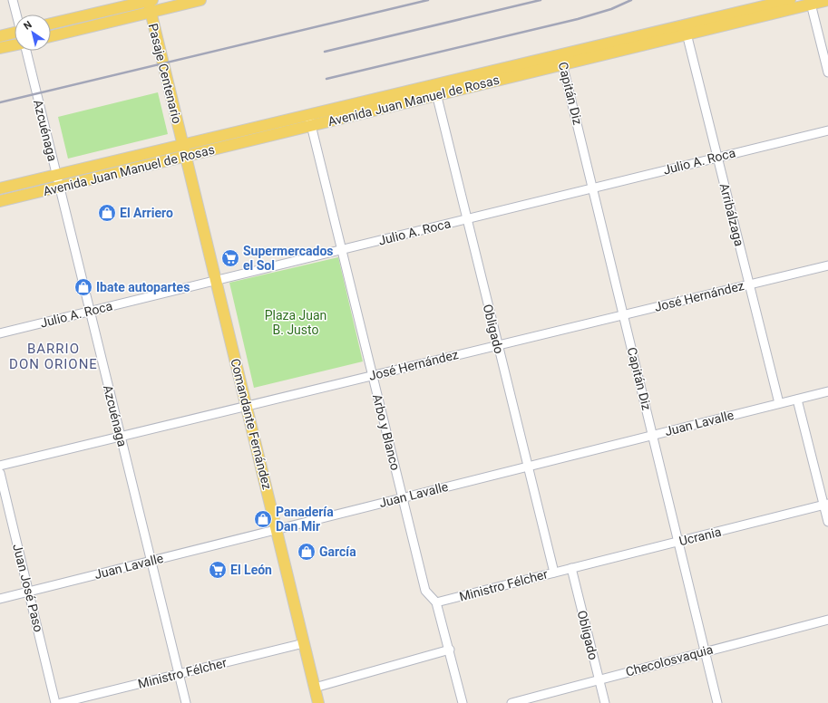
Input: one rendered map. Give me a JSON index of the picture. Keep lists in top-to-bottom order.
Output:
{
  "streets": {
    "main road": ["Pasaje Centenario", "Avenida Juan Manuel de Rosas", "Comandante Fernández"],
    "street": [
      "Capitán Diz",
      "Azcuénaga",
      "Julio A. Roca",
      "Arribálzaga",
      "José Hernández",
      "Obligado",
      "Juan Lavalle",
      "Arbo y Blanco",
      "Ucrania",
      "Ministro Félcher",
      "Juan José Paso",
      "Checolosvaquia"
    ]
  },
  "crossings": [
    ["Pasaje Centenario", "Avenida Juan Manuel de Rosas"],
    ["Pasaje Centenario", "Comandante Fernández"],
    ["Capitán Diz", "Avenida Juan Manuel de Rosas"],
    ["Capitán Diz", "Julio A. Roca"],
    ["Capitán Diz", "José Hernández"],
    ["Capitán Diz", "Juan Lavalle"],
    ["Capitán Diz", "Ucrania"],
    ["Capitán Diz", "Checolosvaquia"],
    ["Avenida Juan Manuel de Rosas", "Azcuénaga"],
    ["Avenida Juan Manuel de Rosas", "Arribálzaga"],
    ["Avenida Juan Manuel de Rosas", "Obligado"],
    ["Avenida Juan Manuel de Rosas", "Comandante Fernández"],
    ["Avenida Juan Manuel de Rosas", "Arbo y Blanco"],
    ["Azcuénaga", "Julio A. Roca"],
    ["Azcuénaga", "José Hernández"],
    ["Azcuénaga", "Juan Lavalle"],
    ["Azcuénaga", "Ministro Félcher"],
    ["Julio A. Roca", "Arribálzaga"],
    ["Julio A. Roca", "Obligado"],
    ["Julio A. Roca", "Comandante Fernández"],
    ["Julio A. Roca", "Arbo y Blanco"],
    ["Arribálzaga", "José Hernández"],
    ["Arribálzaga", "Juan Lavalle"],
    ["José Hernández", "Obligado"],
    ["José Hernández", "Comandante Fernández"],
    ["José Hernández", "Arbo y Blanco"],
    ["Obligado", "Juan Lavalle"],
    ["Obligado", "Ucrania"],
    ["Obligado", "Ministro Félcher"],
    ["Obligado", "Checolosvaquia"],
    ["Juan Lavalle", "Comandante Fernández"],
    ["Juan Lavalle", "Arbo y Blanco"],
    ["Juan Lavalle", "Juan José Paso"],
    ["Comandante Fernández", "Ministro Félcher"],
    ["Arbo y Blanco", "Ministro Félcher"],
    ["Ucrania", "Ministro Félcher"]
  ],
  "districts": ["BARRIO DON ORIONE"],
  "parks": ["Plaza Juan B. Justo"],
  "places": {
    "shop": [
      "El Arriero",
      "Ibate autopartes",
      "Panadería Dan Mir",
      "García"
    ],
    "supermarket": ["Supermercados el Sol", "El León"]
  },
  "north": "top left"
}
